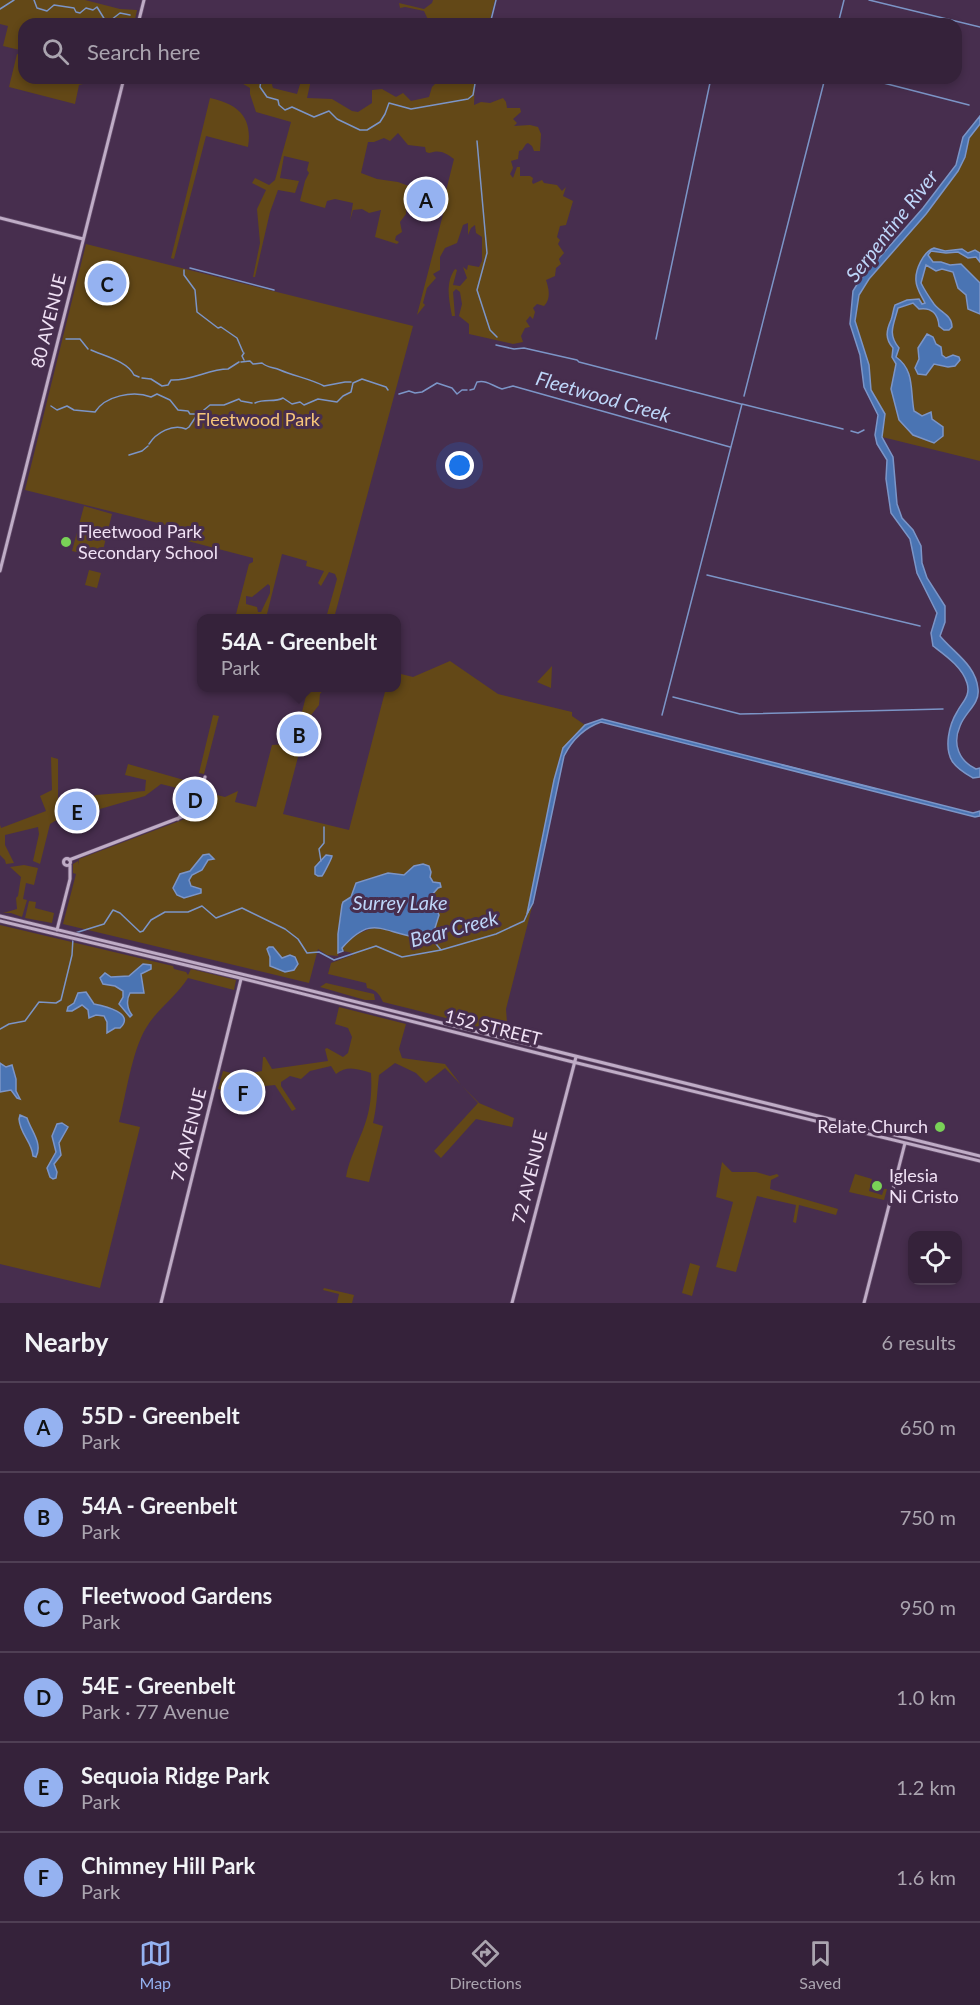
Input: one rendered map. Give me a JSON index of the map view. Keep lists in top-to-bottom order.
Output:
{
  "streets": {
    "main road": [
      "80 AVENUE",
      "152 STREET",
      "76 AVENUE",
      "72 AVENUE"
    ]
  },
  "crossings": [
    ["152 STREET", "76 AVENUE"],
    ["152 STREET", "72 AVENUE"]
  ],
  "water": [
    "Serpentine River",
    "Fleetwood Creek",
    "Surrey Lake",
    "Bear Creek"
  ],
  "parks": ["Fleetwood Park"],
  "places": ["Fleetwood Park Secondary School", "Relate Church", "Iglesia Ni Cristo"],
  "page": {
    "search": "Search here",
    "pins": [
      "A",
      "C",
      "B",
      "D",
      "E",
      "F"
    ],
    "popup": ["54A - Greenbelt", "Park"],
    "heading": ["Nearby", "6 results"],
    "list": [
      {
        "mark": "A",
        "name": "55D - Greenbelt",
        "note": "Park",
        "value": "650 m"
      },
      {
        "mark": "B",
        "name": "54A - Greenbelt",
        "note": "Park",
        "value": "750 m"
      },
      {
        "mark": "C",
        "name": "Fleetwood Gardens",
        "note": "Park",
        "value": "950 m"
      },
      {
        "mark": "D",
        "name": "54E - Greenbelt",
        "note": "Park · 77 Avenue",
        "value": "1.0 km"
      },
      {
        "mark": "E",
        "name": "Sequoia Ridge Park",
        "note": "Park",
        "value": "1.2 km"
      },
      {
        "mark": "F",
        "name": "Chimney Hill Park",
        "note": "Park",
        "value": "1.6 km"
      }
    ],
    "nav": ["Map", "Directions", "Saved"]
  }
}
